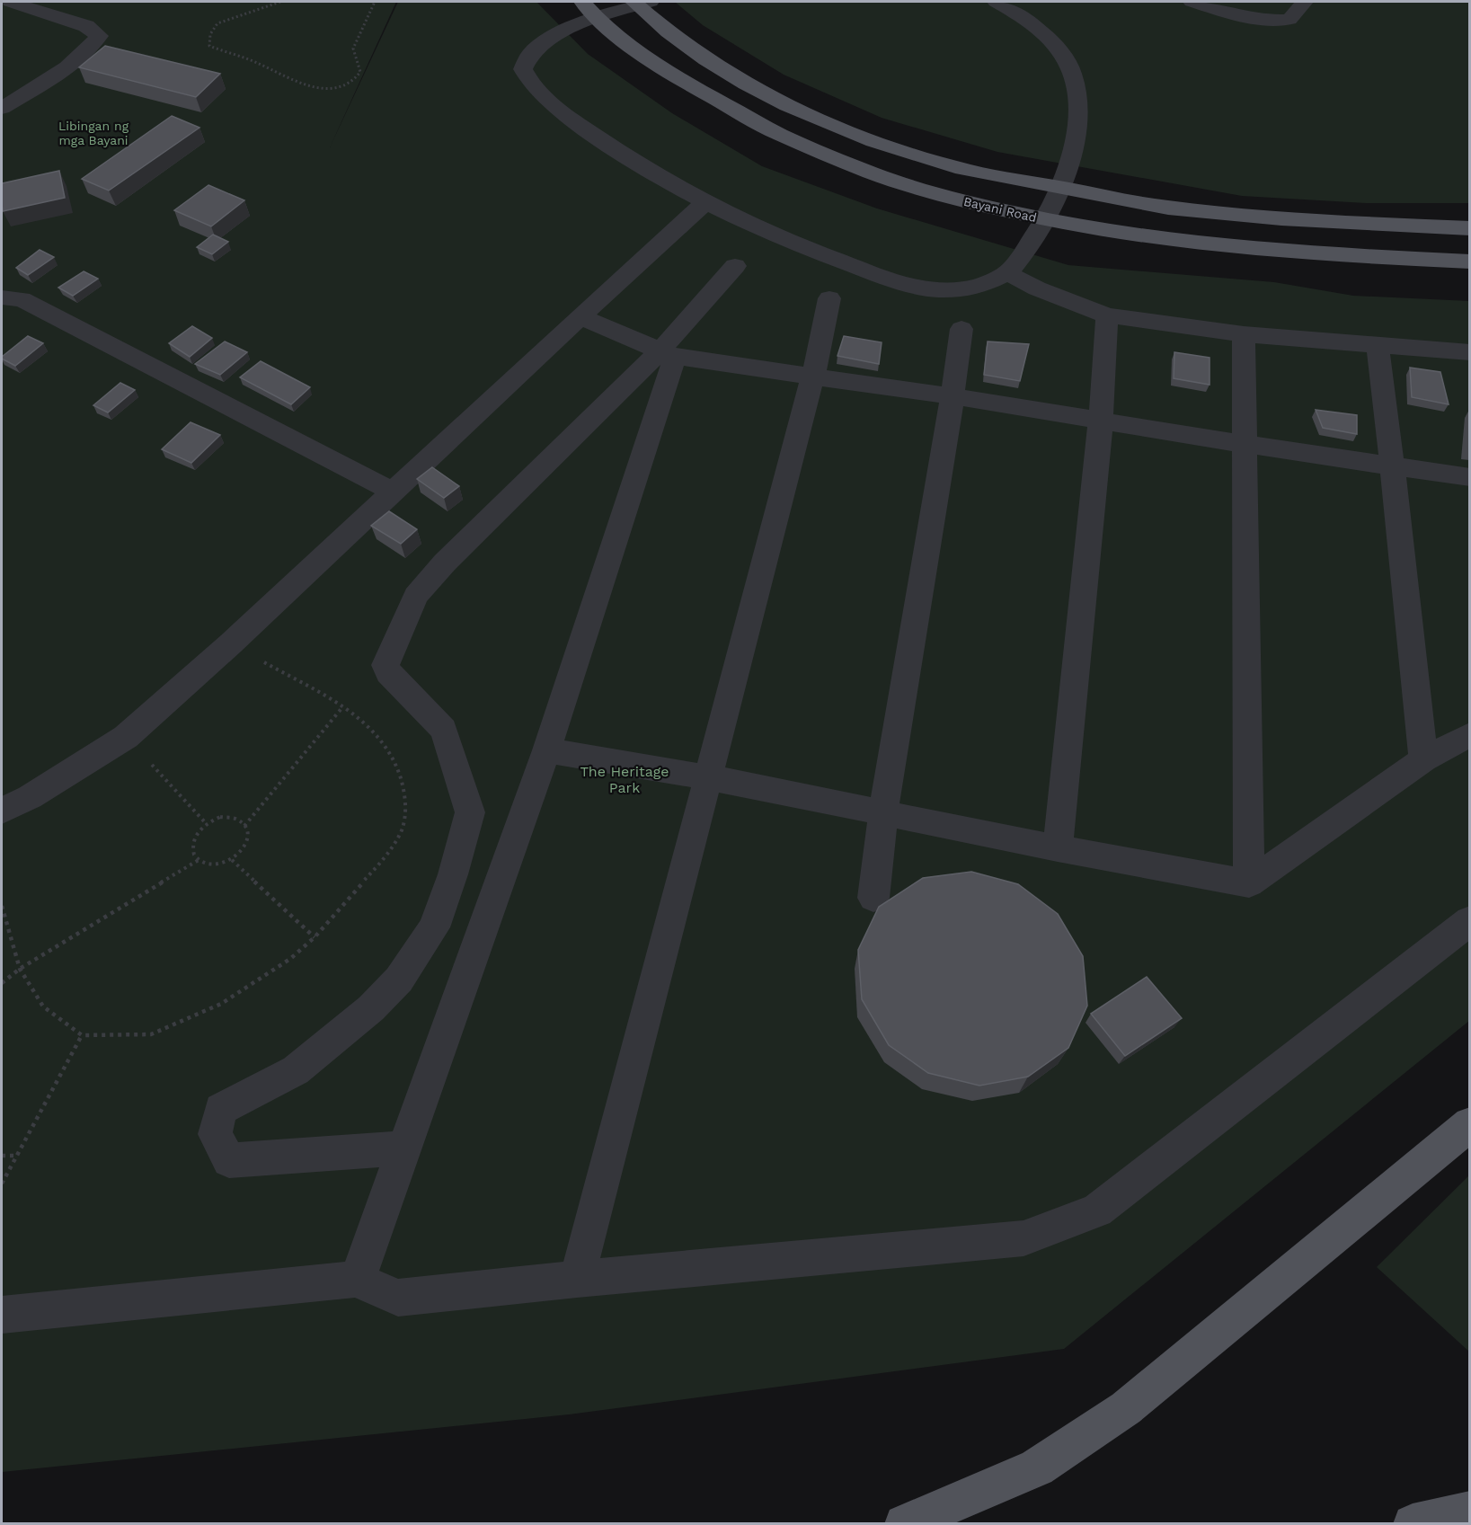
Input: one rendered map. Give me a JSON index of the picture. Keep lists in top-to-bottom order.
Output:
{
  "streets": {
    "main road": ["Bayani Road"]
  },
  "parks": ["Libingan ng mga Bayani", "The Heritage Park"]
}
